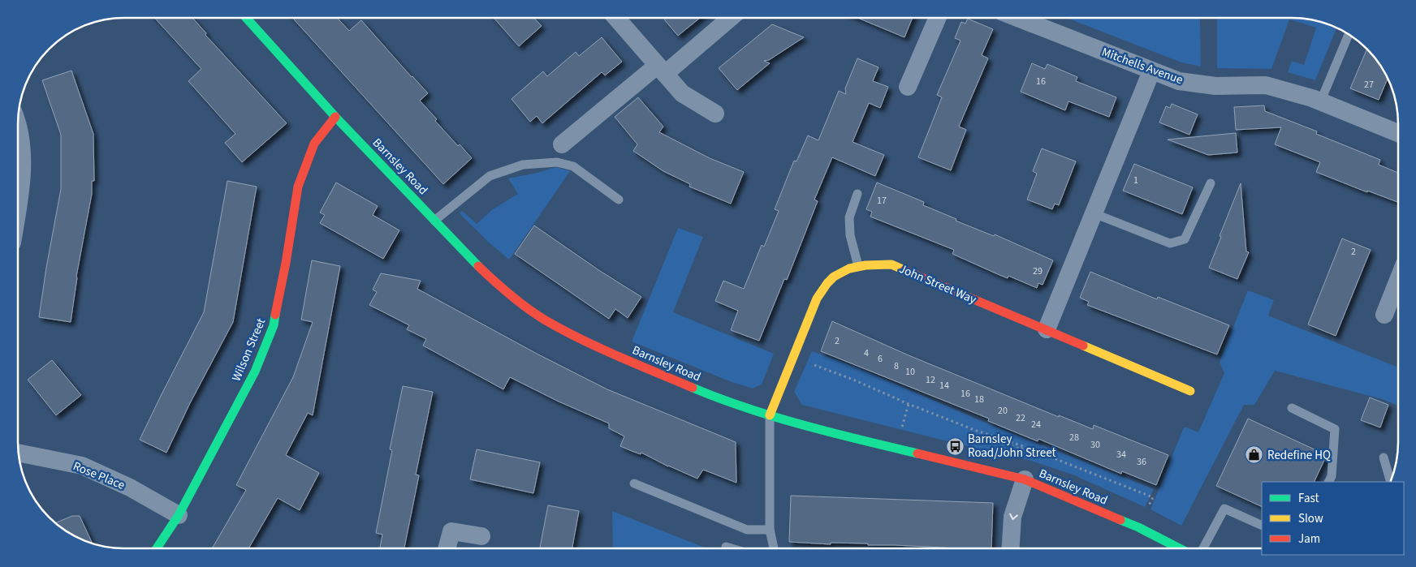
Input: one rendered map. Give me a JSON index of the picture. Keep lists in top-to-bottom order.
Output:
{
  "streets": {
    "street": [
      "Mitchells Avenue",
      "Barnsley Road",
      "John Street Way",
      "Wilson Street",
      "Rose Place"
    ]
  },
  "crossings": [
    ["Barnsley Road", "John Street Way"],
    ["Barnsley Road", "Wilson Street"],
    ["Wilson Street", "Rose Place"]
  ],
  "places": {
    "bus stop": ["Barnsley Road/John Street"],
    "shop": ["Redefine HQ"]
  },
  "house_numbers": [
    "16",
    "27",
    "1",
    "17",
    "2",
    "29",
    "2",
    "4",
    "6",
    "8",
    "10",
    "12",
    "14",
    "16",
    "18",
    "20",
    "22",
    "24",
    "28",
    "30",
    "34",
    "36"
  ],
  "legend": ["Fast", "Slow", "Jam"]
}
